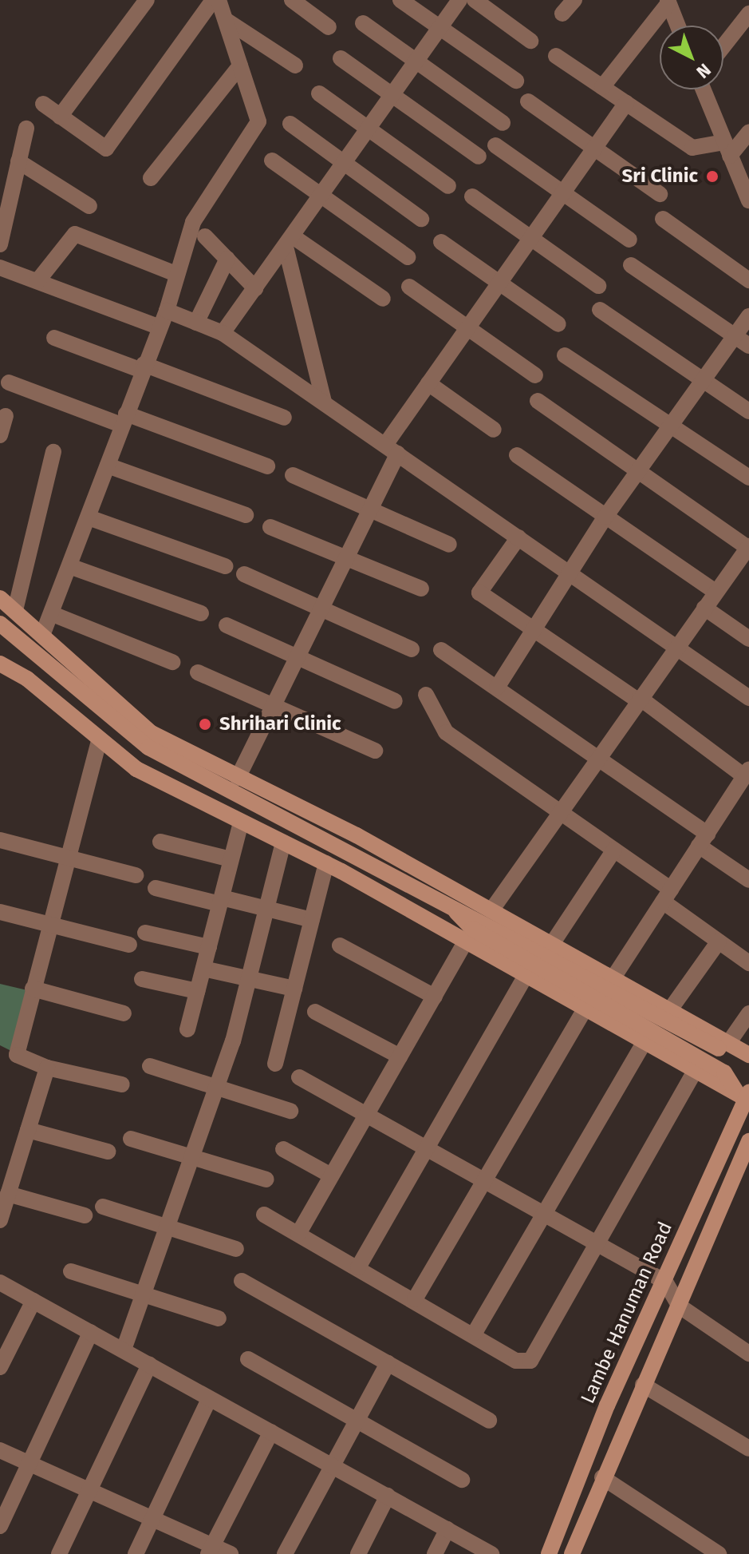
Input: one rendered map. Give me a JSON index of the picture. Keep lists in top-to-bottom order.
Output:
{
  "streets": {
    "main road": ["Lambe Hanuman Road"]
  },
  "places": ["Sri Clinic", "Shrihari Clinic"],
  "north": "bottom right"
}
